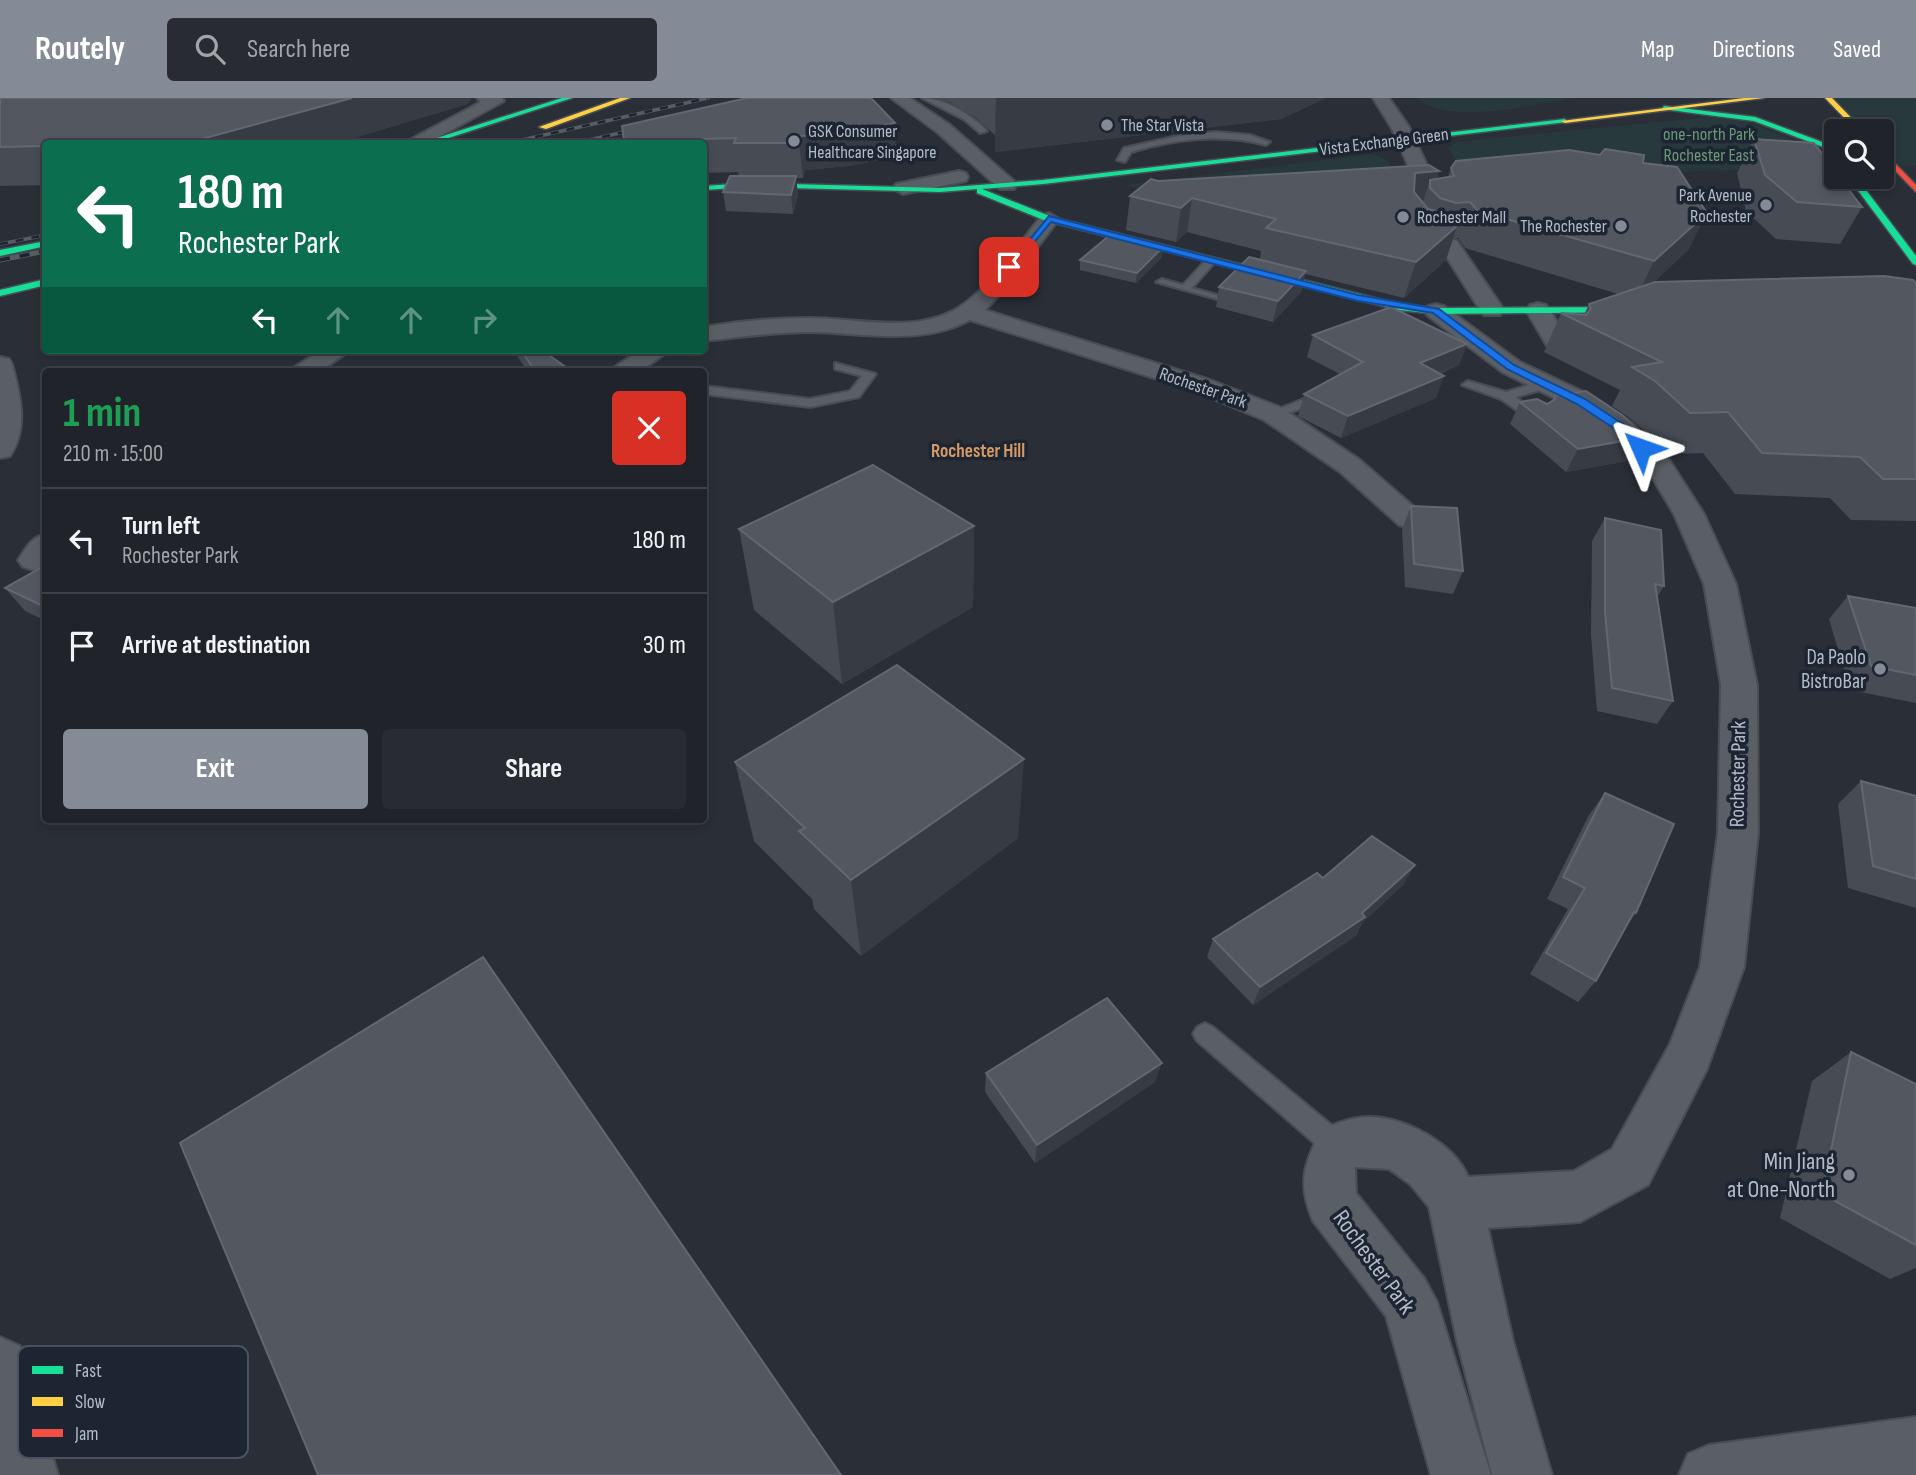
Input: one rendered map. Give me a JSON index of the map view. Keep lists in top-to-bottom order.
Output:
{
  "streets": {
    "street": ["Vista Exchange Green", "Rochester Park"]
  },
  "crossings": [
    ["Vista Exchange Green", "Rochester Park"]
  ],
  "districts": ["Rochester Hill"],
  "parks": ["one-north Park Rochester East"],
  "places": [
    "The Star Vista",
    "GSK Consumer Healthcare Singapore",
    "Park Avenue Rochester",
    "Rochester Mall",
    "The Rochester",
    "Da Paolo BistroBar",
    "Min Jiang at One-North"
  ],
  "legend": ["Fast", "Slow", "Jam"],
  "page": {
    "header": "Routely",
    "search": "Search here",
    "nav": ["Map", "Directions", "Saved"],
    "turn": ["180 m", "Rochester Park"],
    "heading": ["1 min", "210 m · 15:00"],
    "list": [
      {
        "name": "Turn left",
        "note": "Rochester Park",
        "value": "180 m"
      },
      {
        "name": "Arrive at destination",
        "value": "30 m"
      }
    ],
    "buttons": ["Exit", "Share"]
  }
}
